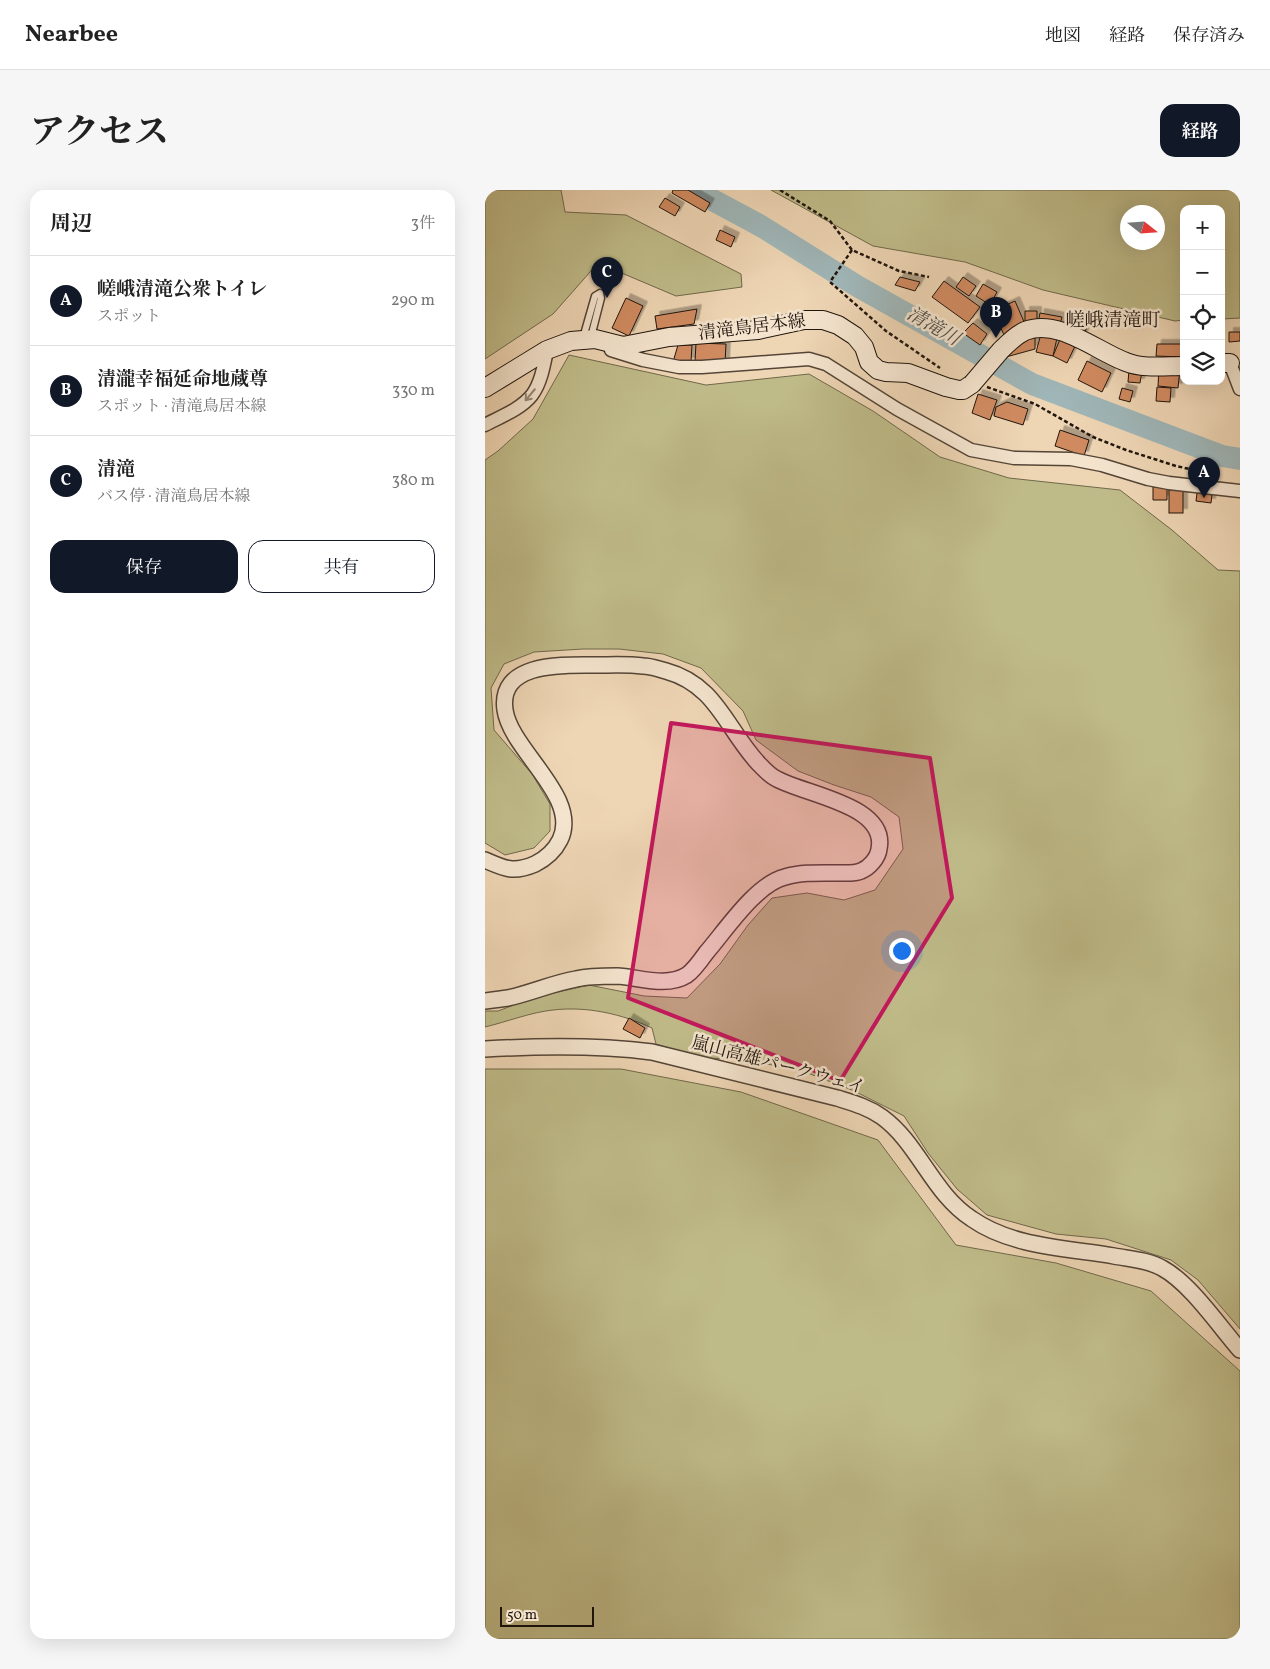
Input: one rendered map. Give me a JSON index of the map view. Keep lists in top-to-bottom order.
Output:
{
  "streets": {
    "main road": ["清滝鳥居本線"],
    "street": ["嵐山高雄パークウェイ"]
  },
  "districts": ["嵯峨清滝町"],
  "water": ["清滝川"],
  "scale_bar": "50 m",
  "north": "right",
  "page": {
    "header": "Nearbee",
    "nav": ["地図", "経路", "保存済み"],
    "title": "アクセス",
    "buttons": [
      "経路",
      ["保存", "共有"]
    ],
    "heading": ["周辺", "3件"],
    "map_buttons": ["+", "−"],
    "list": [
      {
        "mark": "A",
        "name": "嵯峨清滝公衆トイレ",
        "note": "スポット",
        "value": "290 m"
      },
      {
        "mark": "B",
        "name": "清瀧幸福延命地蔵尊",
        "note": "スポット · 清滝鳥居本線",
        "value": "330 m"
      },
      {
        "mark": "C",
        "name": "清滝",
        "note": "バス停 · 清滝鳥居本線",
        "value": "380 m"
      }
    ],
    "pins": ["C", "B", "A"],
    "scale": "50 m"
  }
}
